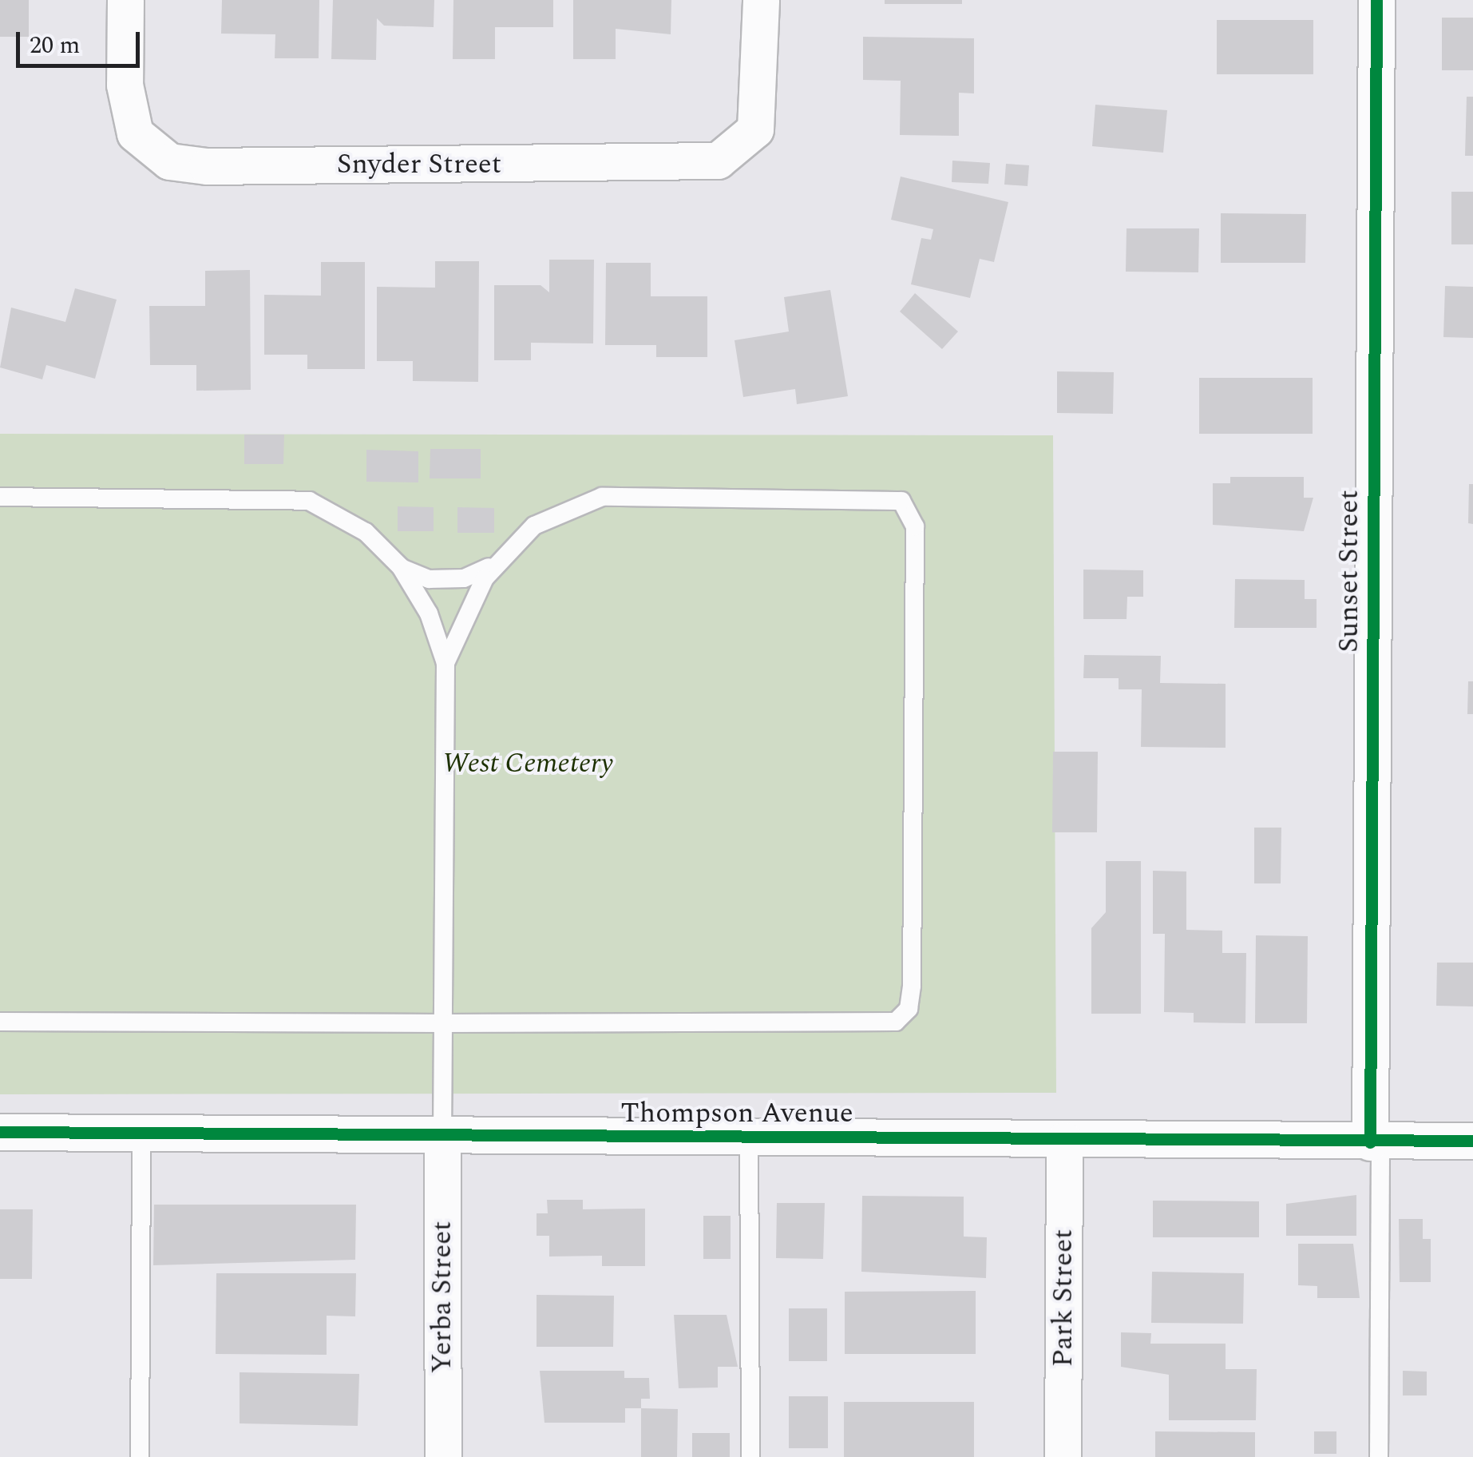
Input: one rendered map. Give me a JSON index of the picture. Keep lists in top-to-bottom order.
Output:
{
  "streets": {
    "street": [
      "Snyder Street",
      "Sunset Street",
      "Thompson Avenue",
      "Yerba Street",
      "Park Street"
    ]
  },
  "crossings": [
    ["Sunset Street", "Thompson Avenue"],
    ["Thompson Avenue", "Yerba Street"],
    ["Thompson Avenue", "Park Street"]
  ],
  "parks": ["West Cemetery"],
  "scale_bar": "20 m"
}
